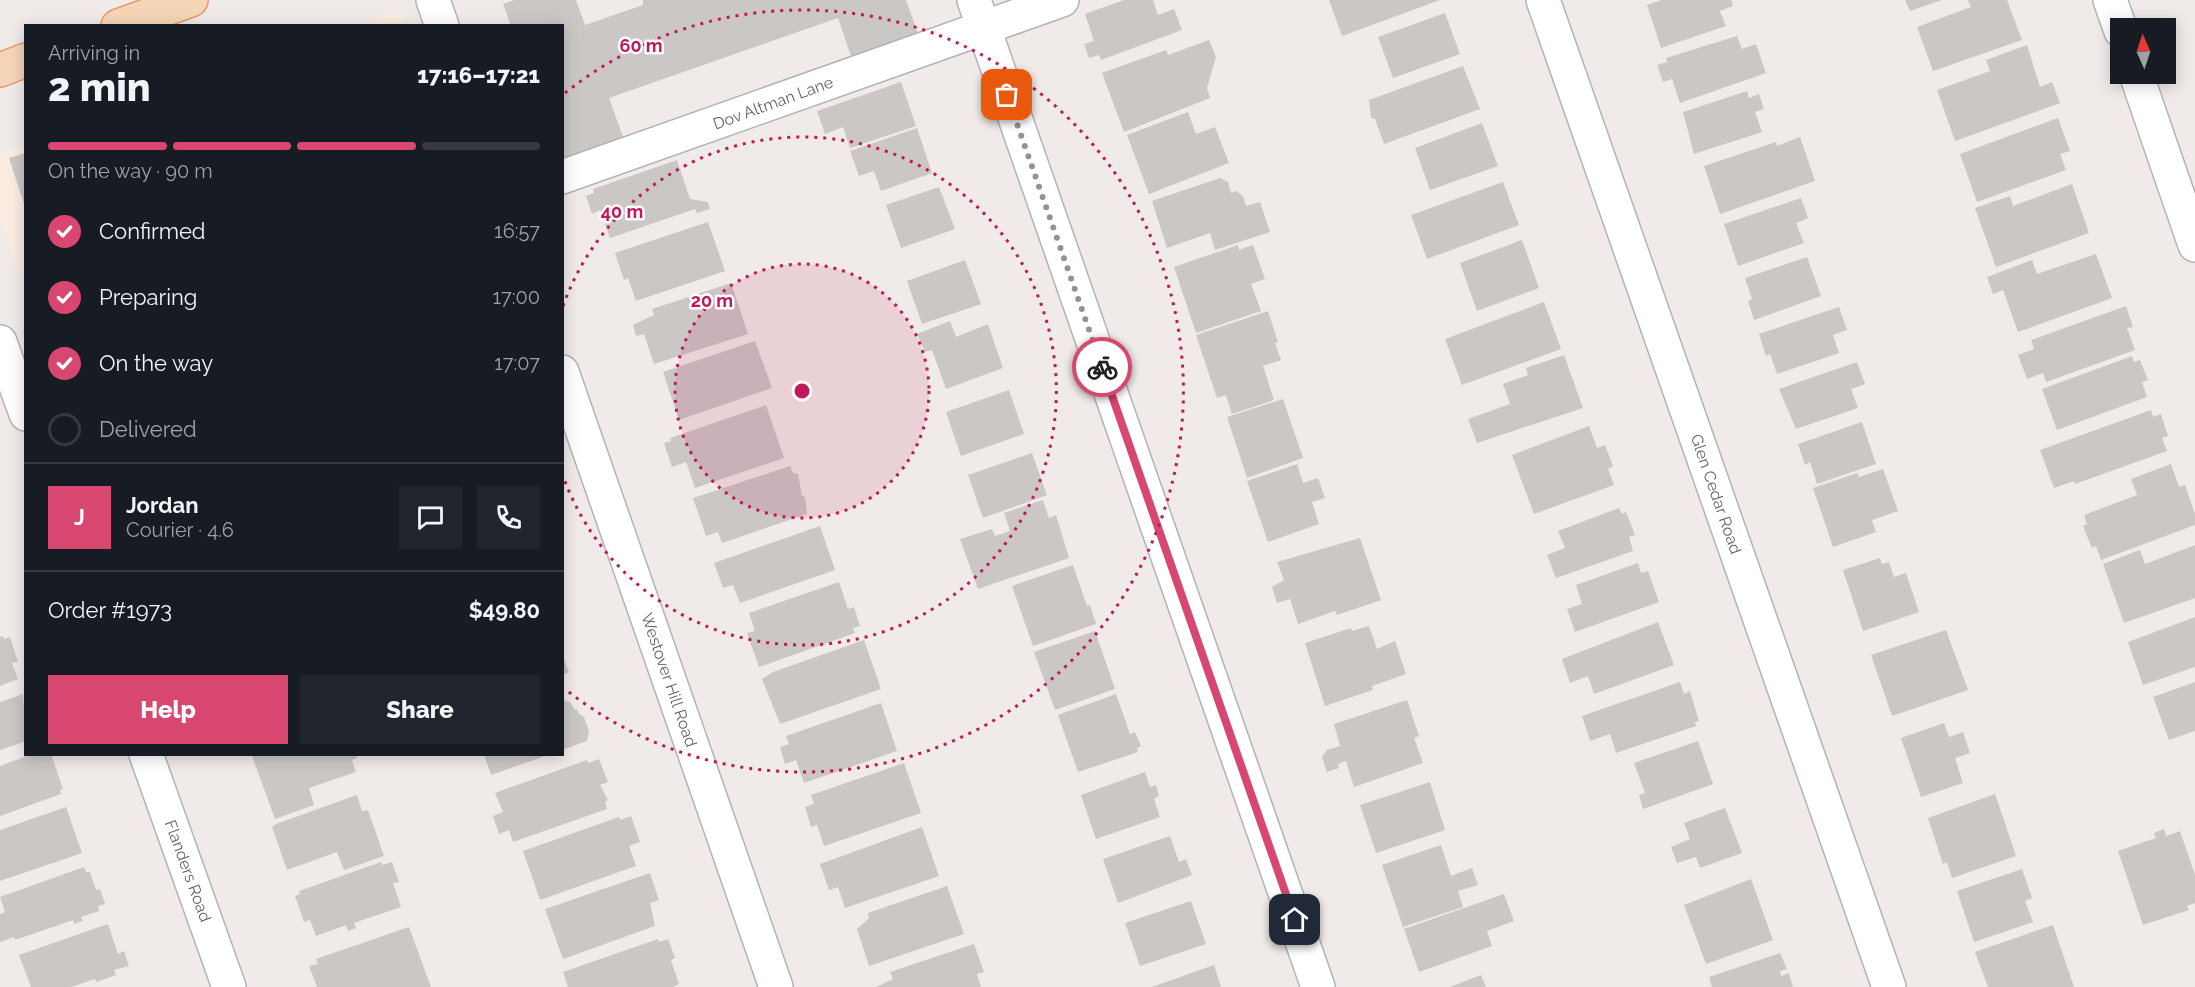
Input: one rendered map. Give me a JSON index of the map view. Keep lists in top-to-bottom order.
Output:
{
  "streets": {
    "street": [
      "Dov Altman Lane",
      "Glen Cedar Road",
      "Westover Hill Road",
      "Flanders Road"
    ]
  },
  "north": "top",
  "page": {
    "heading": ["2 min", "Arriving in", "17:16–17:21"],
    "panel": [
      "Jordan",
      "Courier · 4.6",
      "Order #1973",
      "$49.80"
    ],
    "bar": "On the way · 90 m",
    "list": [
      ["Confirmed", "16:57"],
      ["Preparing", "17:00"],
      ["On the way", "17:07"],
      "Delivered"
    ],
    "round": "J",
    "buttons": ["Help", "Share"]
  },
  "rings": ["60 m", "40 m", "20 m"]
}
